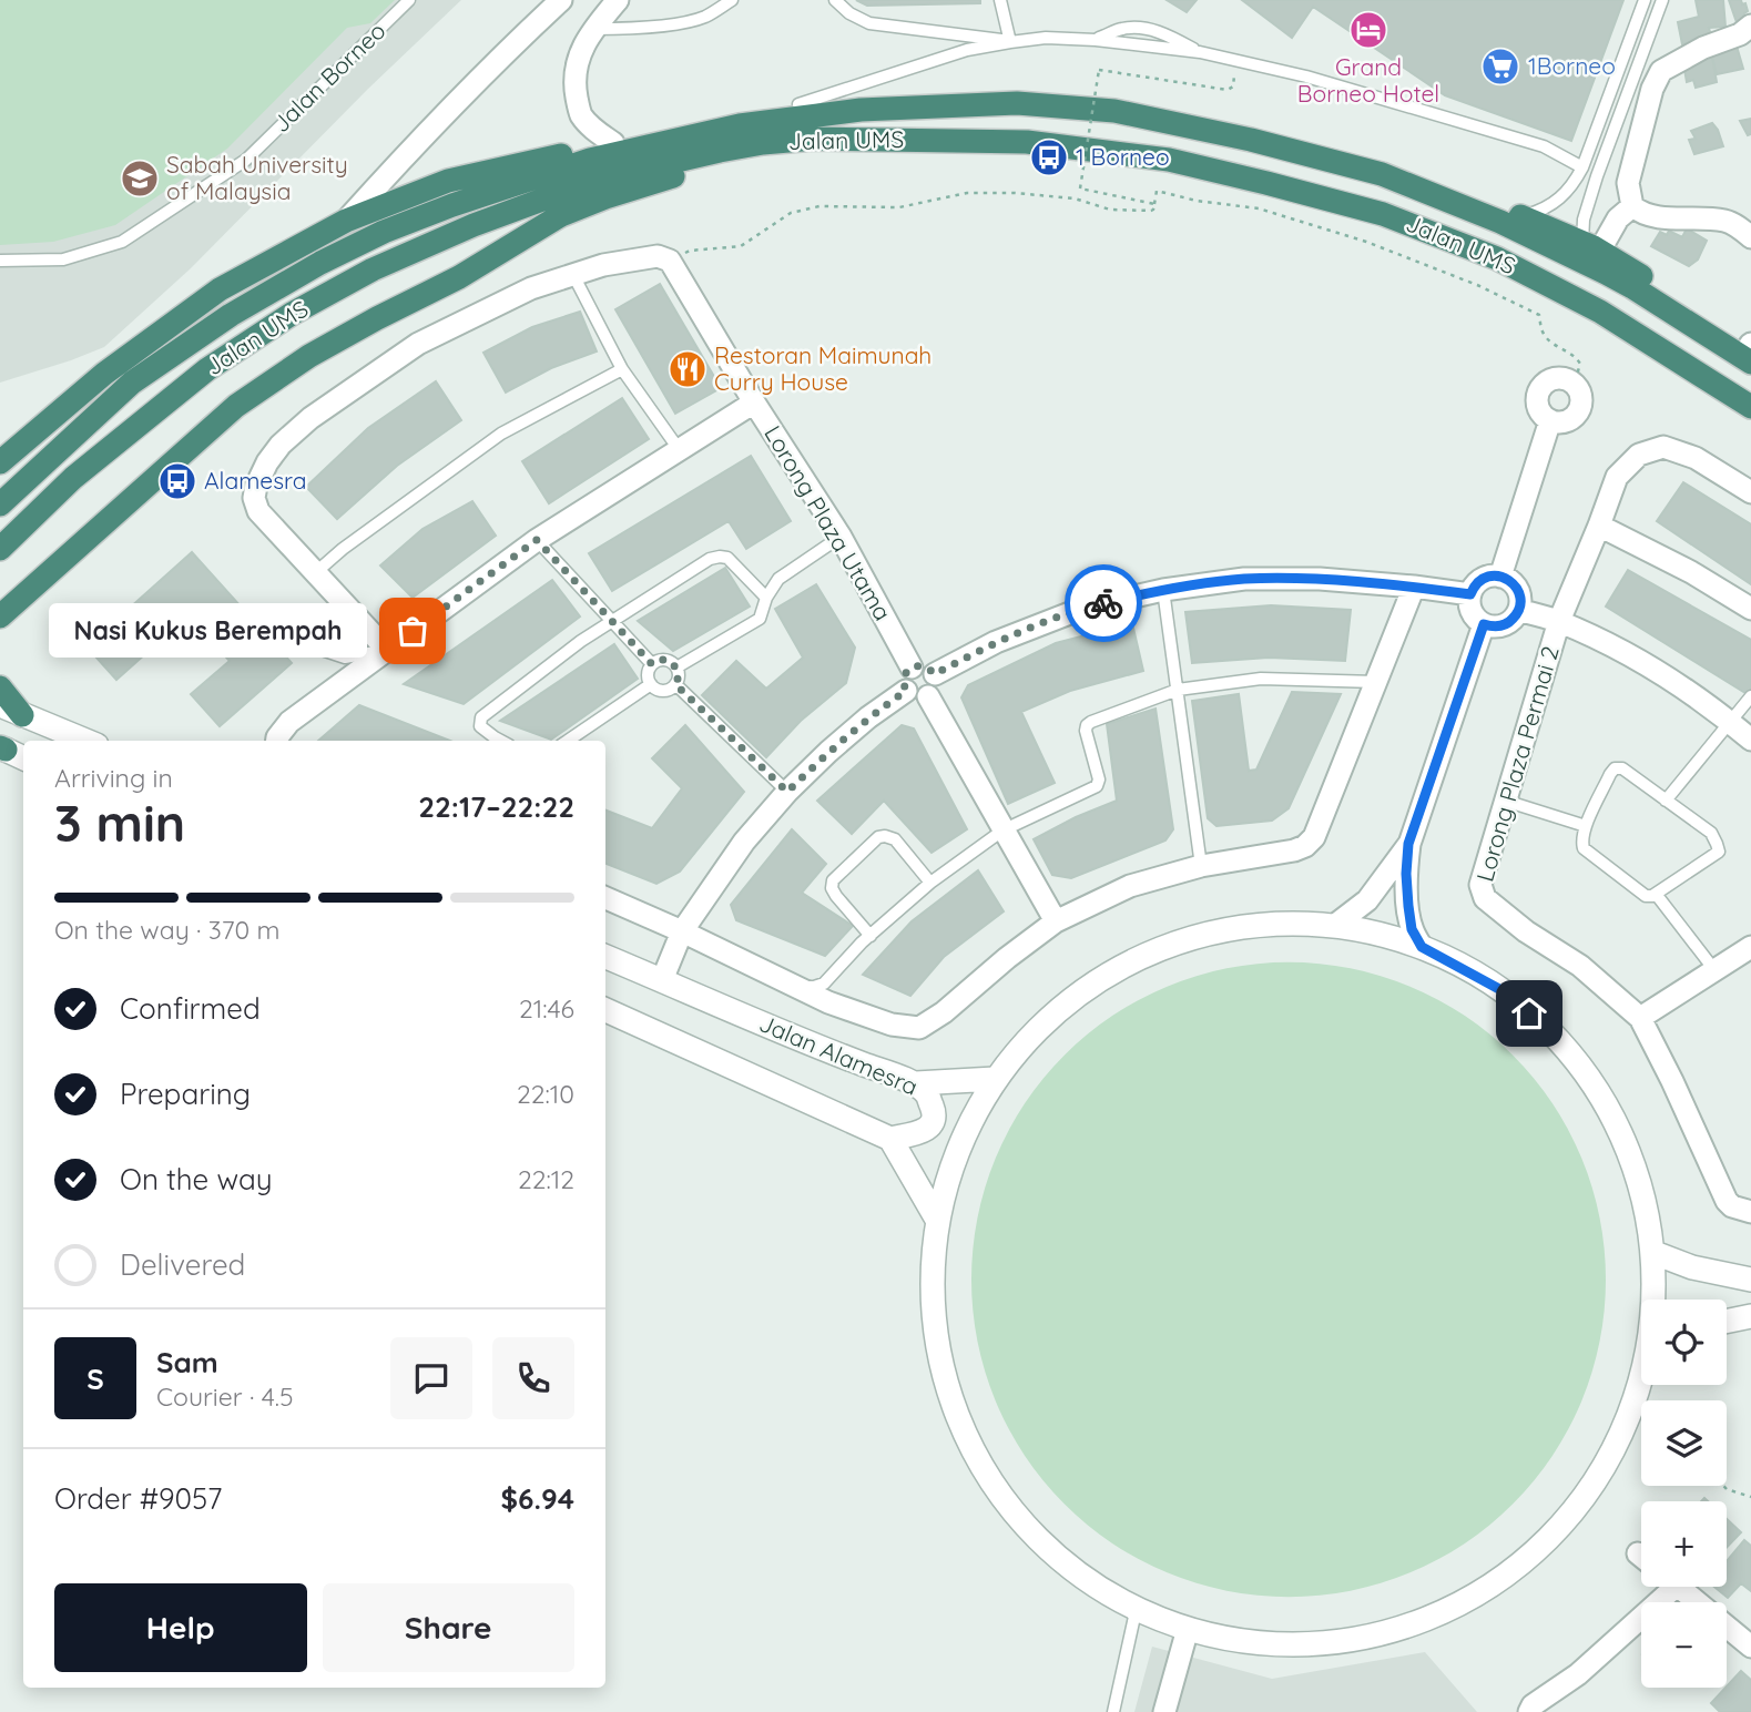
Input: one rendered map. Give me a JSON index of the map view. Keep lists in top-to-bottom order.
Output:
{
  "streets": {
    "highway": ["Jalan UMS"],
    "street": ["Lorong Plaza Utama", "Lorong Plaza Permai 2", "Jalan Alamesra"],
    "lane": ["Jalan Borneo"]
  },
  "places": {
    "hotel": ["Grand Borneo Hotel"],
    "supermarket": ["1Borneo"],
    "bus stop": ["1 Borneo", "Alamesra"],
    "school or university": ["Sabah University of Malaysia"],
    "restaurant": ["Restoran Maimunah Curry House"],
    "other": ["Nasi Kukus Berempah"]
  },
  "page": {
    "bubble": "Nasi Kukus Berempah",
    "heading": ["3 min", "Arriving in", "22:17–22:22"],
    "panel": [
      "Sam",
      "Courier · 4.5",
      "Order #9057",
      "$6.94"
    ],
    "bar": "On the way · 370 m",
    "list": [
      ["Confirmed", "21:46"],
      ["Preparing", "22:10"],
      ["On the way", "22:12"],
      "Delivered"
    ],
    "map_buttons": ["+", "−"],
    "round": "S",
    "buttons": ["Help", "Share"]
  }
}
